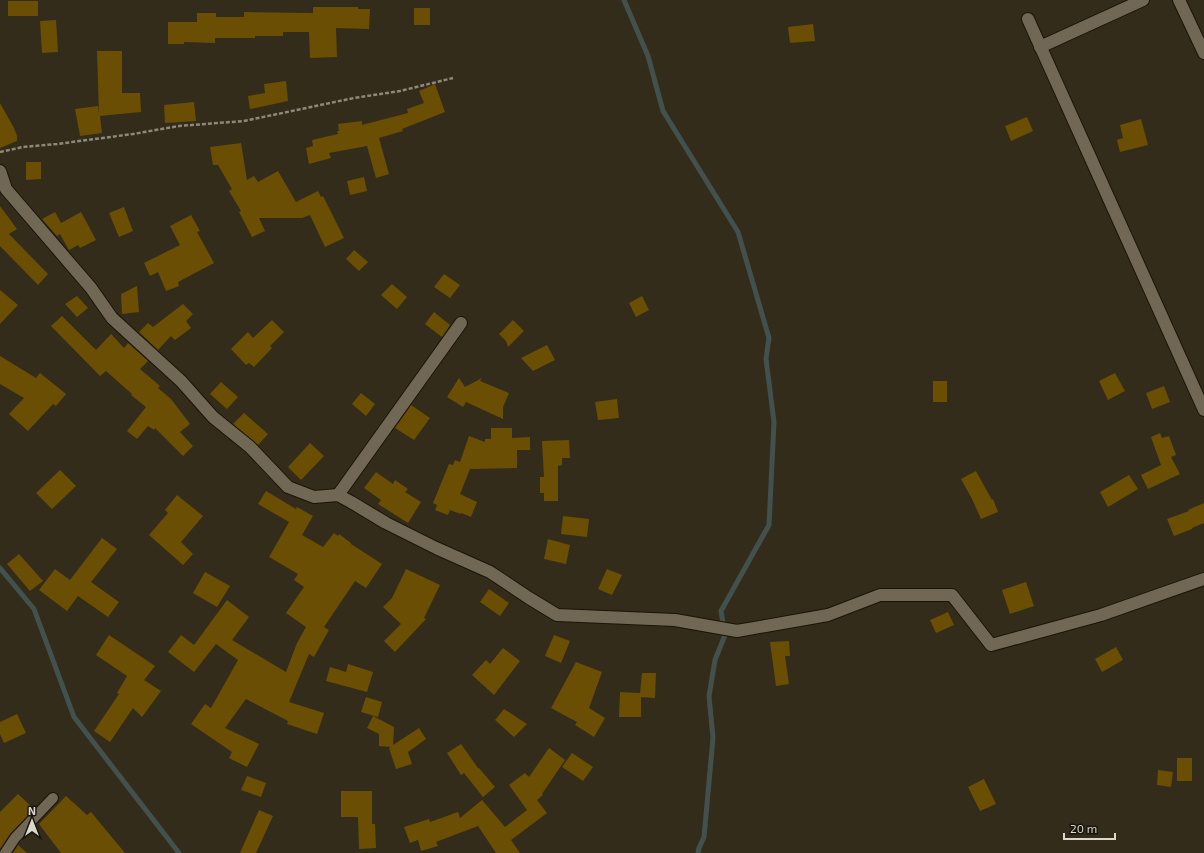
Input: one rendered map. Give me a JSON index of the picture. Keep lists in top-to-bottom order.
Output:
{
  "scale_bar": "20 m",
  "north": "top"
}
